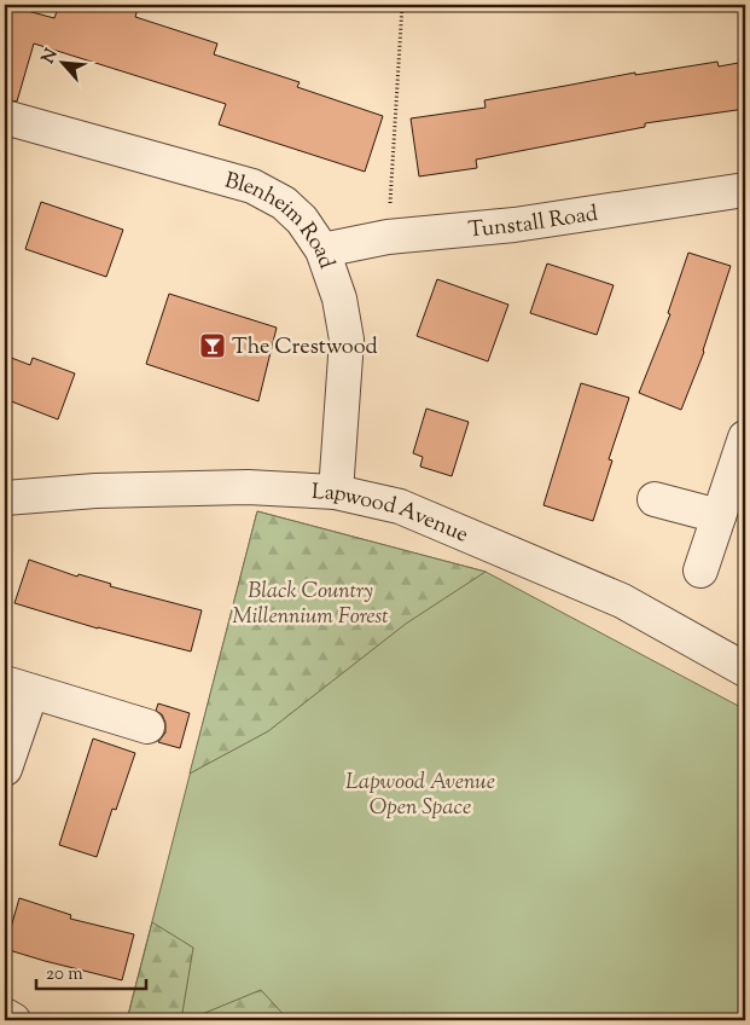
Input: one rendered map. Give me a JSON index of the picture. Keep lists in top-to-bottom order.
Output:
{
  "streets": {
    "street": ["Tunstall Road", "Blenheim Road", "Lapwood Avenue"]
  },
  "crossings": [
    ["Tunstall Road", "Blenheim Road"],
    ["Blenheim Road", "Lapwood Avenue"]
  ],
  "parks": ["Black Country Millennium Forest", "Lapwood Avenue Open Space"],
  "places": {
    "bar": ["The Crestwood"]
  },
  "scale_bar": "20 m",
  "north": "top left"
}
